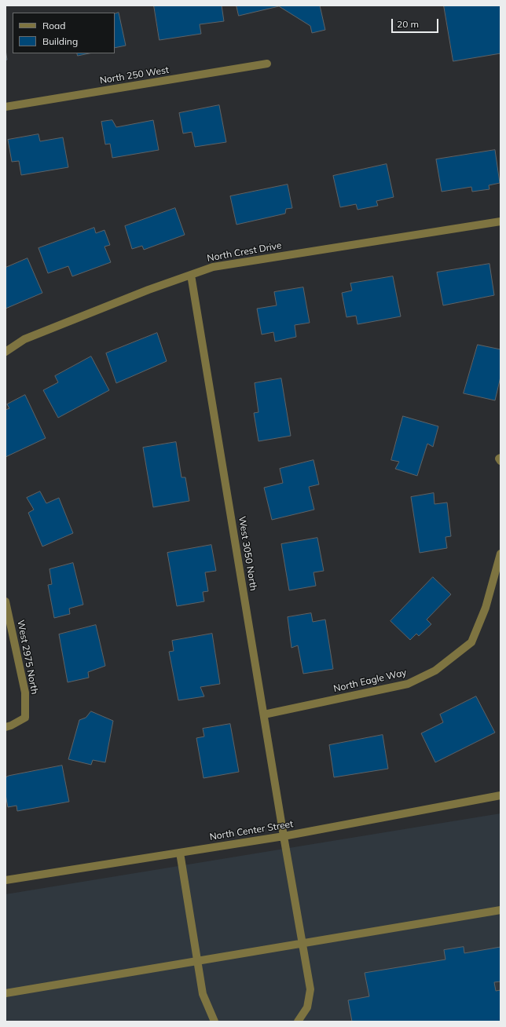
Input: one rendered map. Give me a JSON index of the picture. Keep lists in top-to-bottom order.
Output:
{
  "streets": {
    "street": [
      "North 250 West",
      "North Crest Drive",
      "West 3050 North",
      "West 2975 North",
      "North Eagle Way",
      "North Center Street"
    ]
  },
  "crossings": [
    ["North Crest Drive", "West 3050 North"],
    ["West 3050 North", "North Eagle Way"],
    ["West 3050 North", "North Center Street"]
  ],
  "legend": ["Road", "Building"],
  "scale_bar": "20 m"
}
